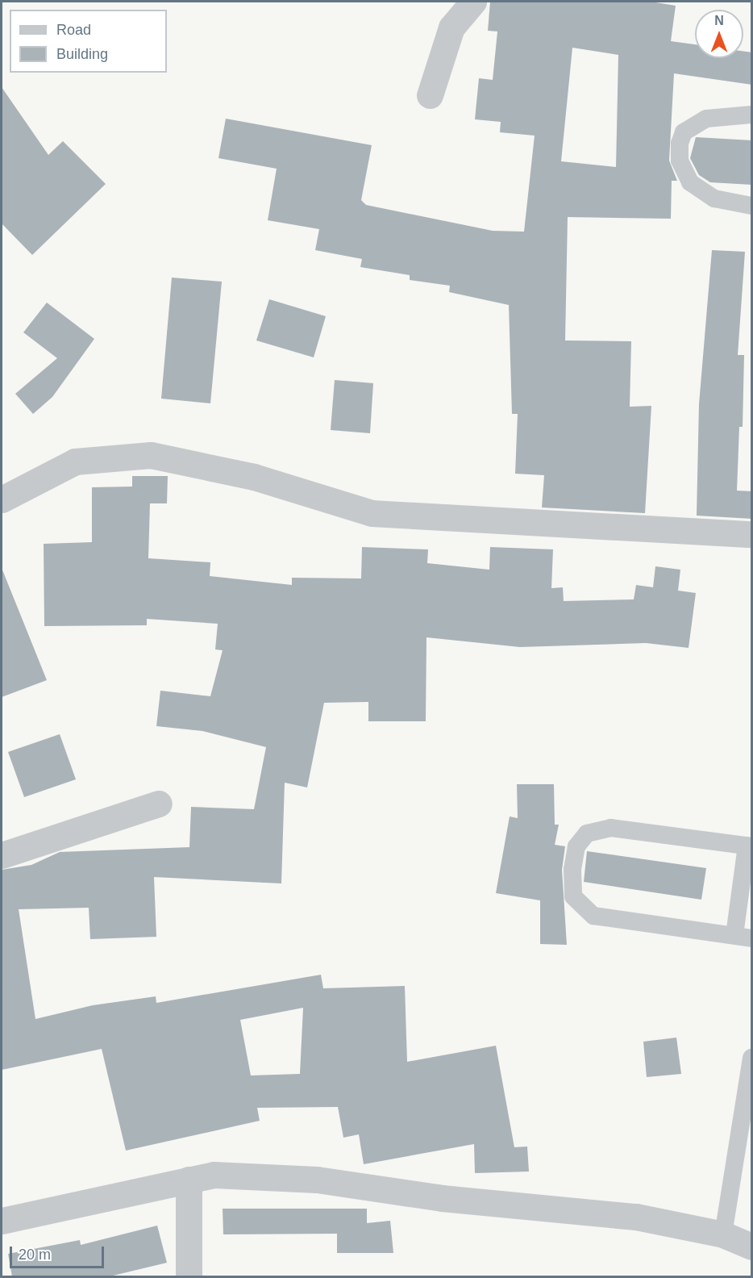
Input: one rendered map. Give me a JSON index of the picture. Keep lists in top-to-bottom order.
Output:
{
  "legend": ["Road", "Building"],
  "scale_bar": "20 m",
  "north": "top"
}
